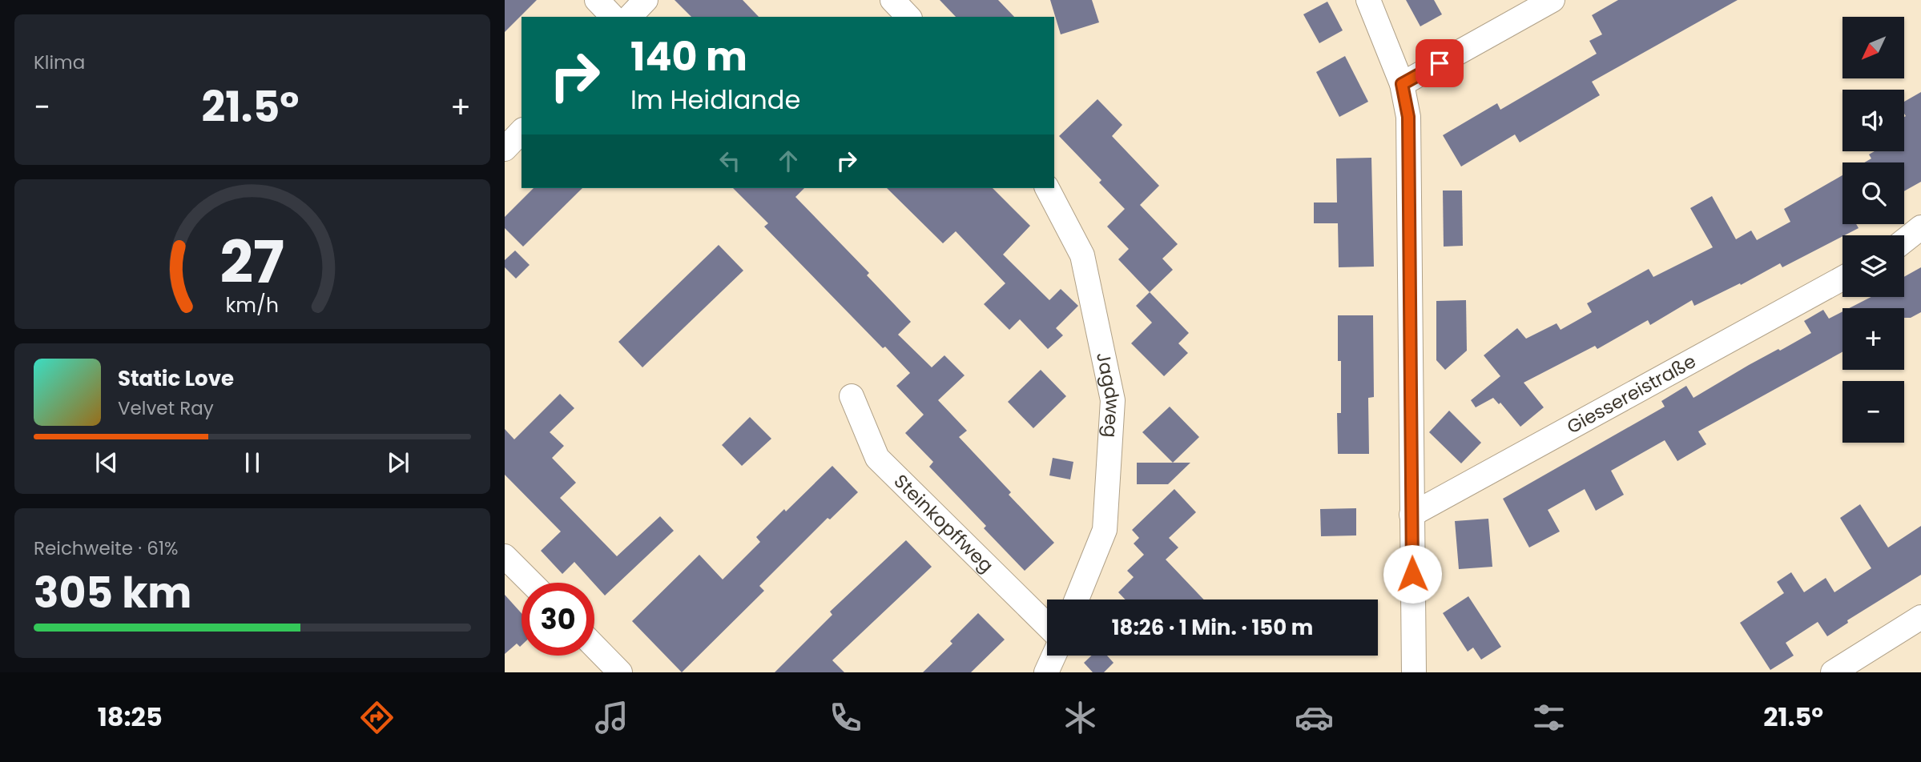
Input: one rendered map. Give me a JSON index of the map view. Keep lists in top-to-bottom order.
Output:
{
  "streets": {
    "street": ["Giessereistraße", "Jagdweg", "Steinkopffweg"]
  },
  "north": "bottom left",
  "page": {
    "tile": [
      "Klima",
      ["Reichweite · 61%", "305 km"]
    ],
    "map_buttons": ["+", "−"],
    "turn": ["140 m", "Im Heidlande"],
    "heat": ["−", "21.5°", "+"],
    "song": ["Static Love", "Velvet Ray"],
    "limit": "30",
    "trip": "18:26 · 1 Min. · 150 m",
    "tabs": ["18:25", "21.5°"],
    "gauge": ["27", "km/h"]
  }
}
